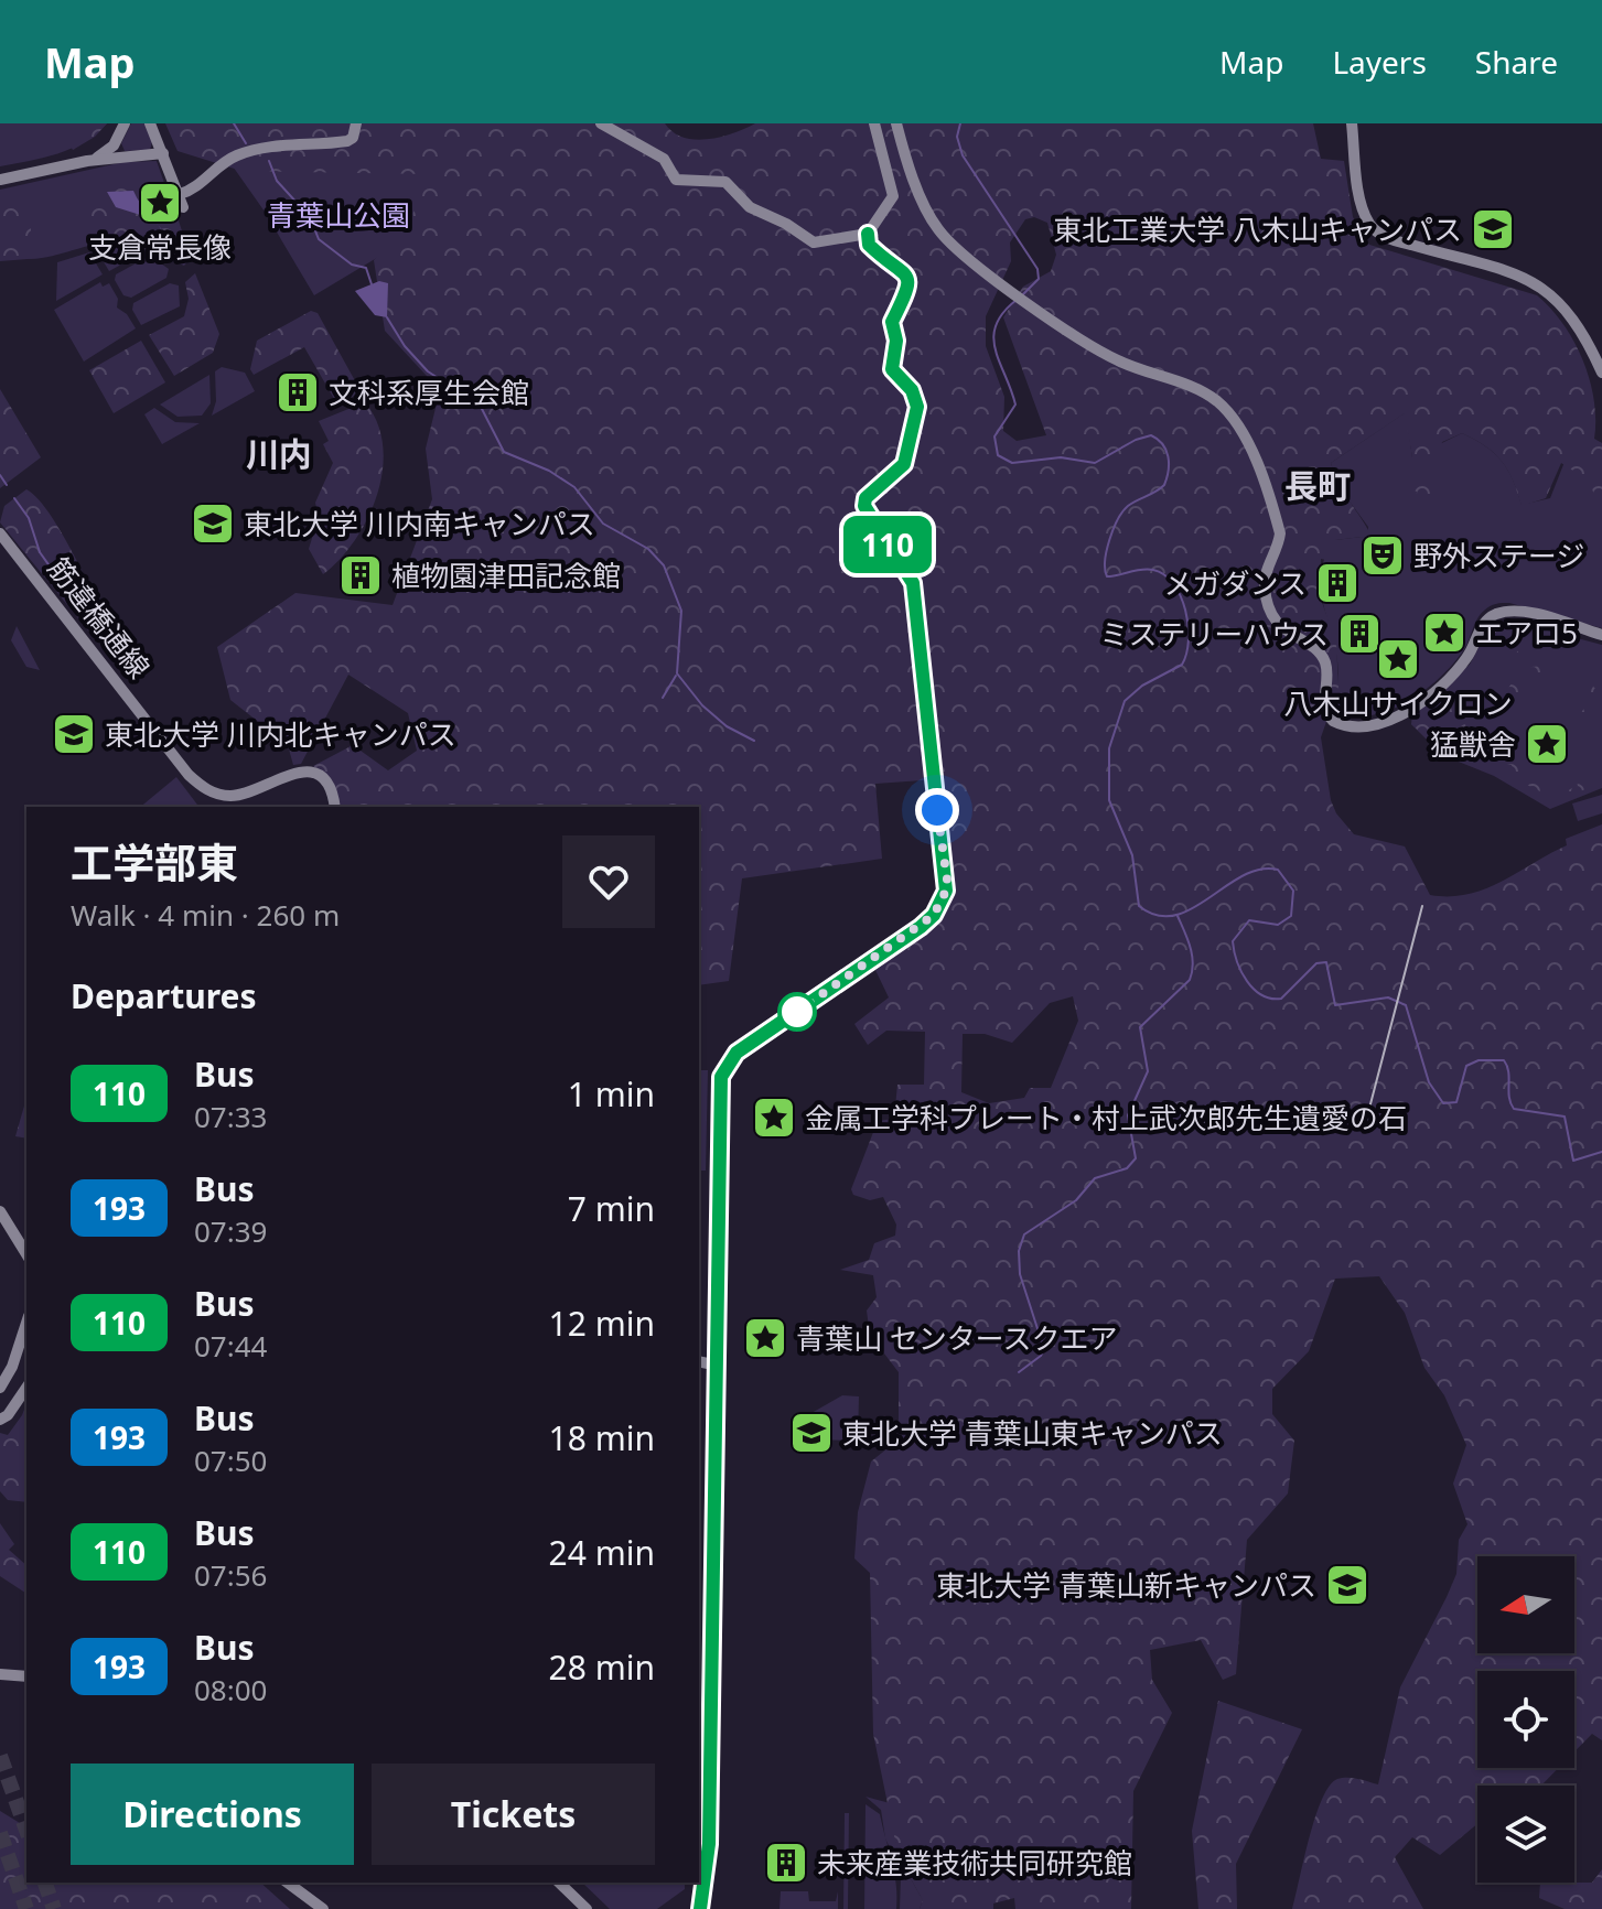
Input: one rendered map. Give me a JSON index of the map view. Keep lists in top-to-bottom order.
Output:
{
  "streets": {
    "street": ["筋違橋通線"]
  },
  "districts": ["川内", "長町"],
  "parks": ["青葉山公園"],
  "places": {
    "place": [
      "支倉常長像",
      "エアロ5",
      "八木山サイクロン",
      "猛獣舎",
      "金属工学科プレート・村上武次郎先生遺愛の石",
      "青葉山 センタースクエア"
    ],
    "school or university": [
      "東北工業大学 八木山キャンパス",
      "東北大学 川内南キャンパス",
      "東北大学 川内北キャンパス",
      "東北大学 青葉山東キャンパス",
      "東北大学 青葉山新キャンパス"
    ],
    "building": [
      "文科系厚生会館",
      "植物園津田記念館",
      "メガダンス",
      "ミステリーハウス",
      "未来産業技術共同研究館"
    ],
    "theatre": ["野外ステージ"]
  },
  "lines": ["bus line 110"],
  "north": "left",
  "page": {
    "header": "Map",
    "nav": ["Map", "Layers", "Share"],
    "on_map": "110",
    "heading": [
      ["工学部東", "Walk · 4 min · 260 m"],
      "Departures"
    ],
    "list": [
      {
        "mark": "110",
        "name": "Bus",
        "note": "07:33",
        "value": "1 min"
      },
      {
        "mark": "193",
        "name": "Bus",
        "note": "07:39",
        "value": "7 min"
      },
      {
        "mark": "110",
        "name": "Bus",
        "note": "07:44",
        "value": "12 min"
      },
      {
        "mark": "193",
        "name": "Bus",
        "note": "07:50",
        "value": "18 min"
      },
      {
        "mark": "110",
        "name": "Bus",
        "note": "07:56",
        "value": "24 min"
      },
      {
        "mark": "193",
        "name": "Bus",
        "note": "08:00",
        "value": "28 min"
      }
    ],
    "buttons": ["Directions", "Tickets"]
  }
}
